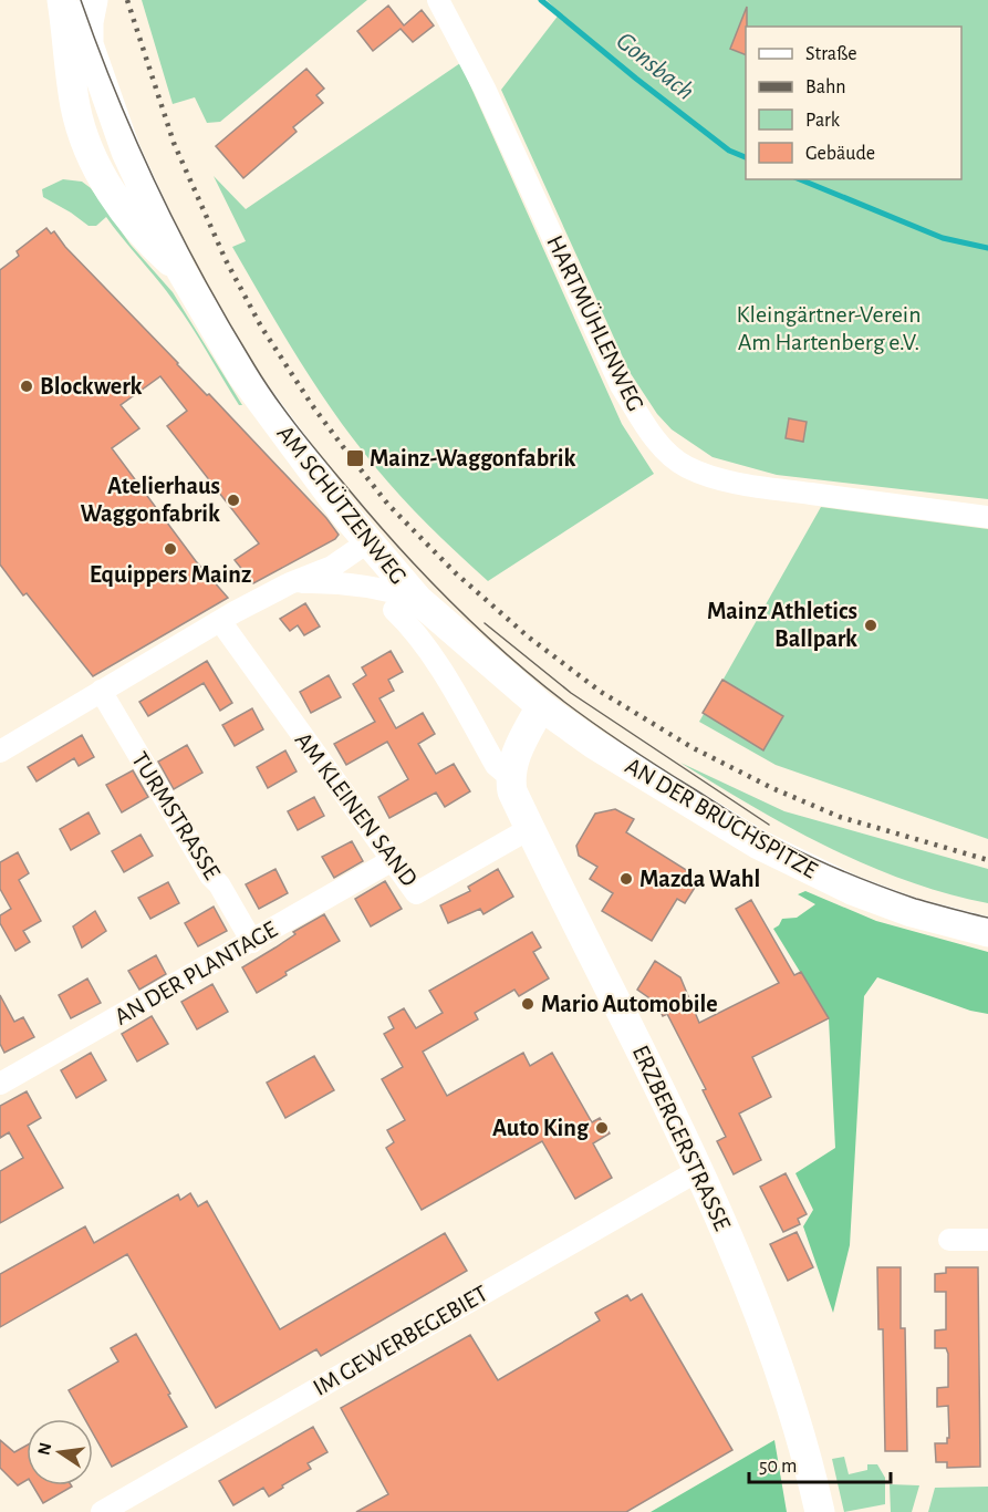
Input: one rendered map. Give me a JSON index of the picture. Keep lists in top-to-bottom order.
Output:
{
  "streets": {
    "main road": ["AM SCHÜTZENWEG", "AN DER BRUCHSPITZE", "ERZBERGERSTRASSE"],
    "street": [
      "HARTMÜHLENWEG",
      "AM KLEINEN SAND",
      "TURMSTRASSE",
      "AN DER PLANTAGE",
      "IM GEWERBEGEBIET"
    ]
  },
  "crossings": [
    ["AM SCHÜTZENWEG", "AN DER BRUCHSPITZE"],
    ["AM SCHÜTZENWEG", "ERZBERGERSTRASSE"],
    ["AM KLEINEN SAND", "AN DER PLANTAGE"],
    ["AM KLEINEN SAND", "ERZBERGERSTRASSE"],
    ["TURMSTRASSE", "AN DER PLANTAGE"],
    ["ERZBERGERSTRASSE", "IM GEWERBEGEBIET"]
  ],
  "water": ["Gonsbach"],
  "parks": ["Kleingärtner-Verein Am Hartenberg e.V."],
  "places": {
    "other": [
      "Blockwerk",
      "Atelierhaus Waggonfabrik",
      "Equippers Mainz",
      "Mainz Athletics Ballpark",
      "Mazda Wahl",
      "Mario Automobile",
      "Auto King"
    ],
    "transit": ["Mainz-Waggonfabrik"]
  },
  "legend": [
    "Straße",
    "Bahn",
    "Park",
    "Gebäude"
  ],
  "scale_bar": "50 m",
  "north": "left"
}
